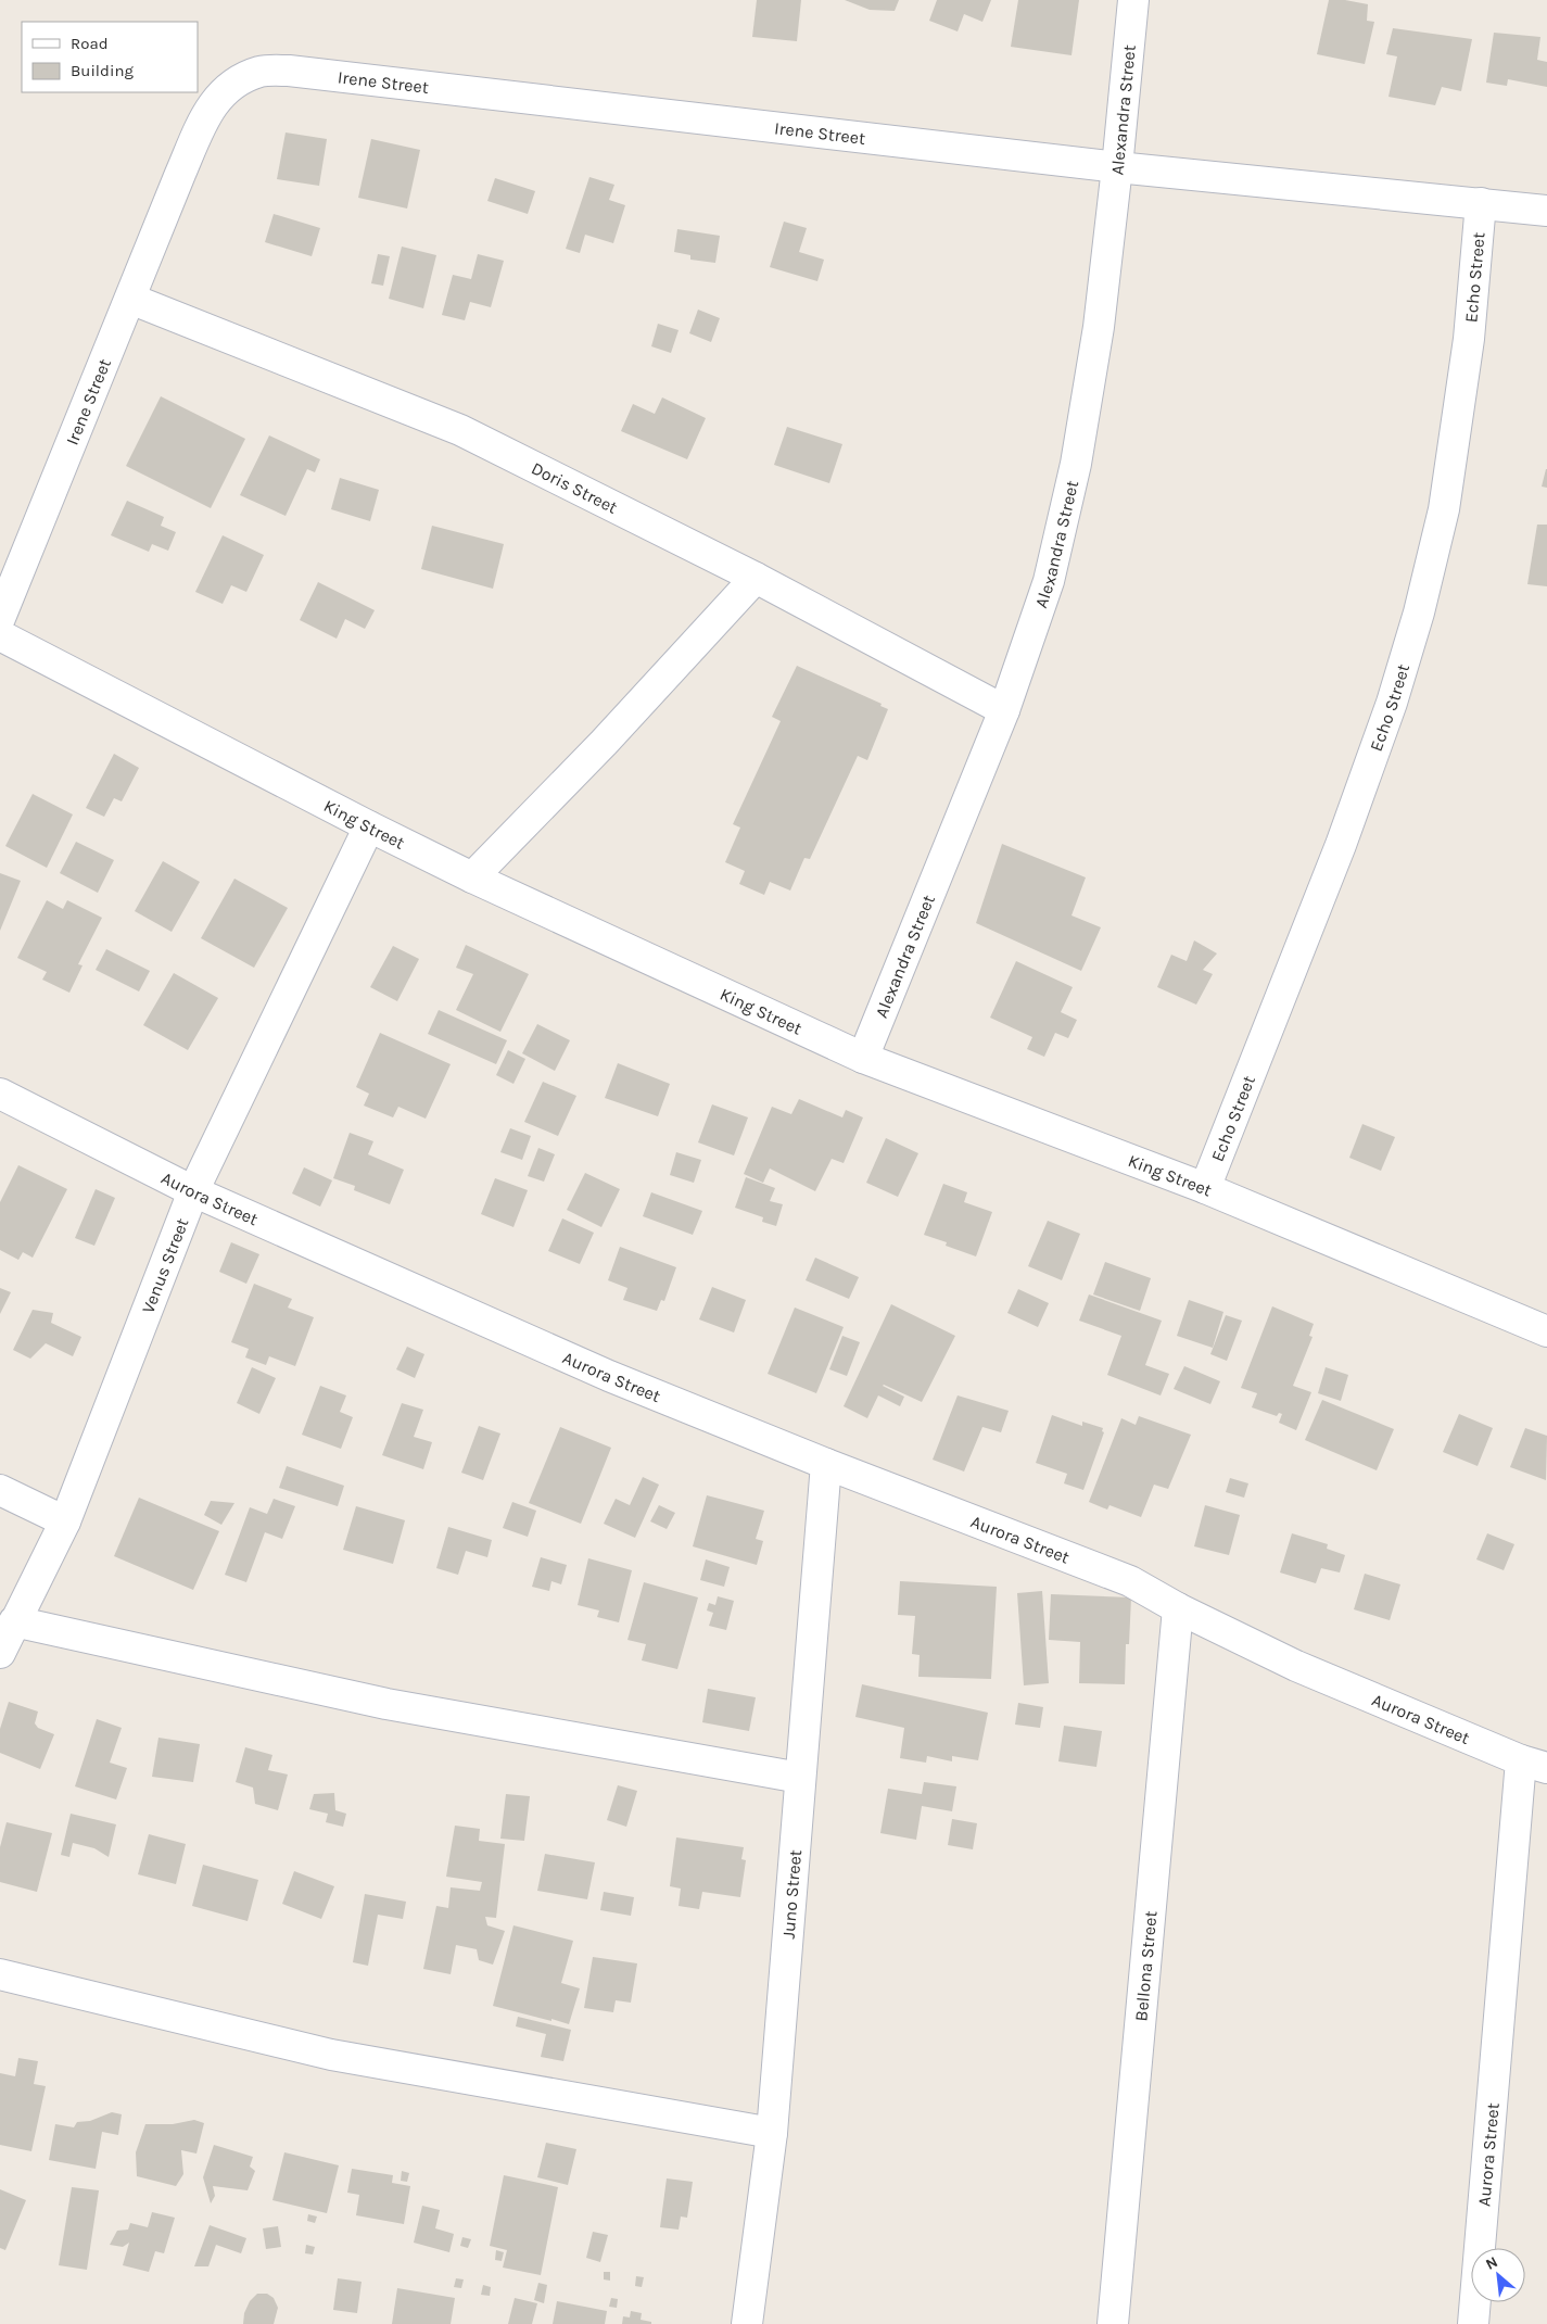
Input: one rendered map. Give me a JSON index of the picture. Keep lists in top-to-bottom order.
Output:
{
  "streets": {
    "street": [
      "Irene Street",
      "Alexandra Street",
      "Echo Street",
      "Doris Street",
      "King Street",
      "Aurora Street",
      "Venus Street",
      "Juno Street",
      "Bellona Street"
    ]
  },
  "crossings": [
    ["Irene Street", "Alexandra Street"],
    ["Irene Street", "Doris Street"],
    ["Alexandra Street", "Doris Street"],
    ["Alexandra Street", "King Street"],
    ["Echo Street", "King Street"],
    ["King Street", "Venus Street"],
    ["Aurora Street", "Venus Street"],
    ["Aurora Street", "Juno Street"],
    ["Aurora Street", "Bellona Street"]
  ],
  "legend": ["Road", "Building"],
  "north": "top left"
}
